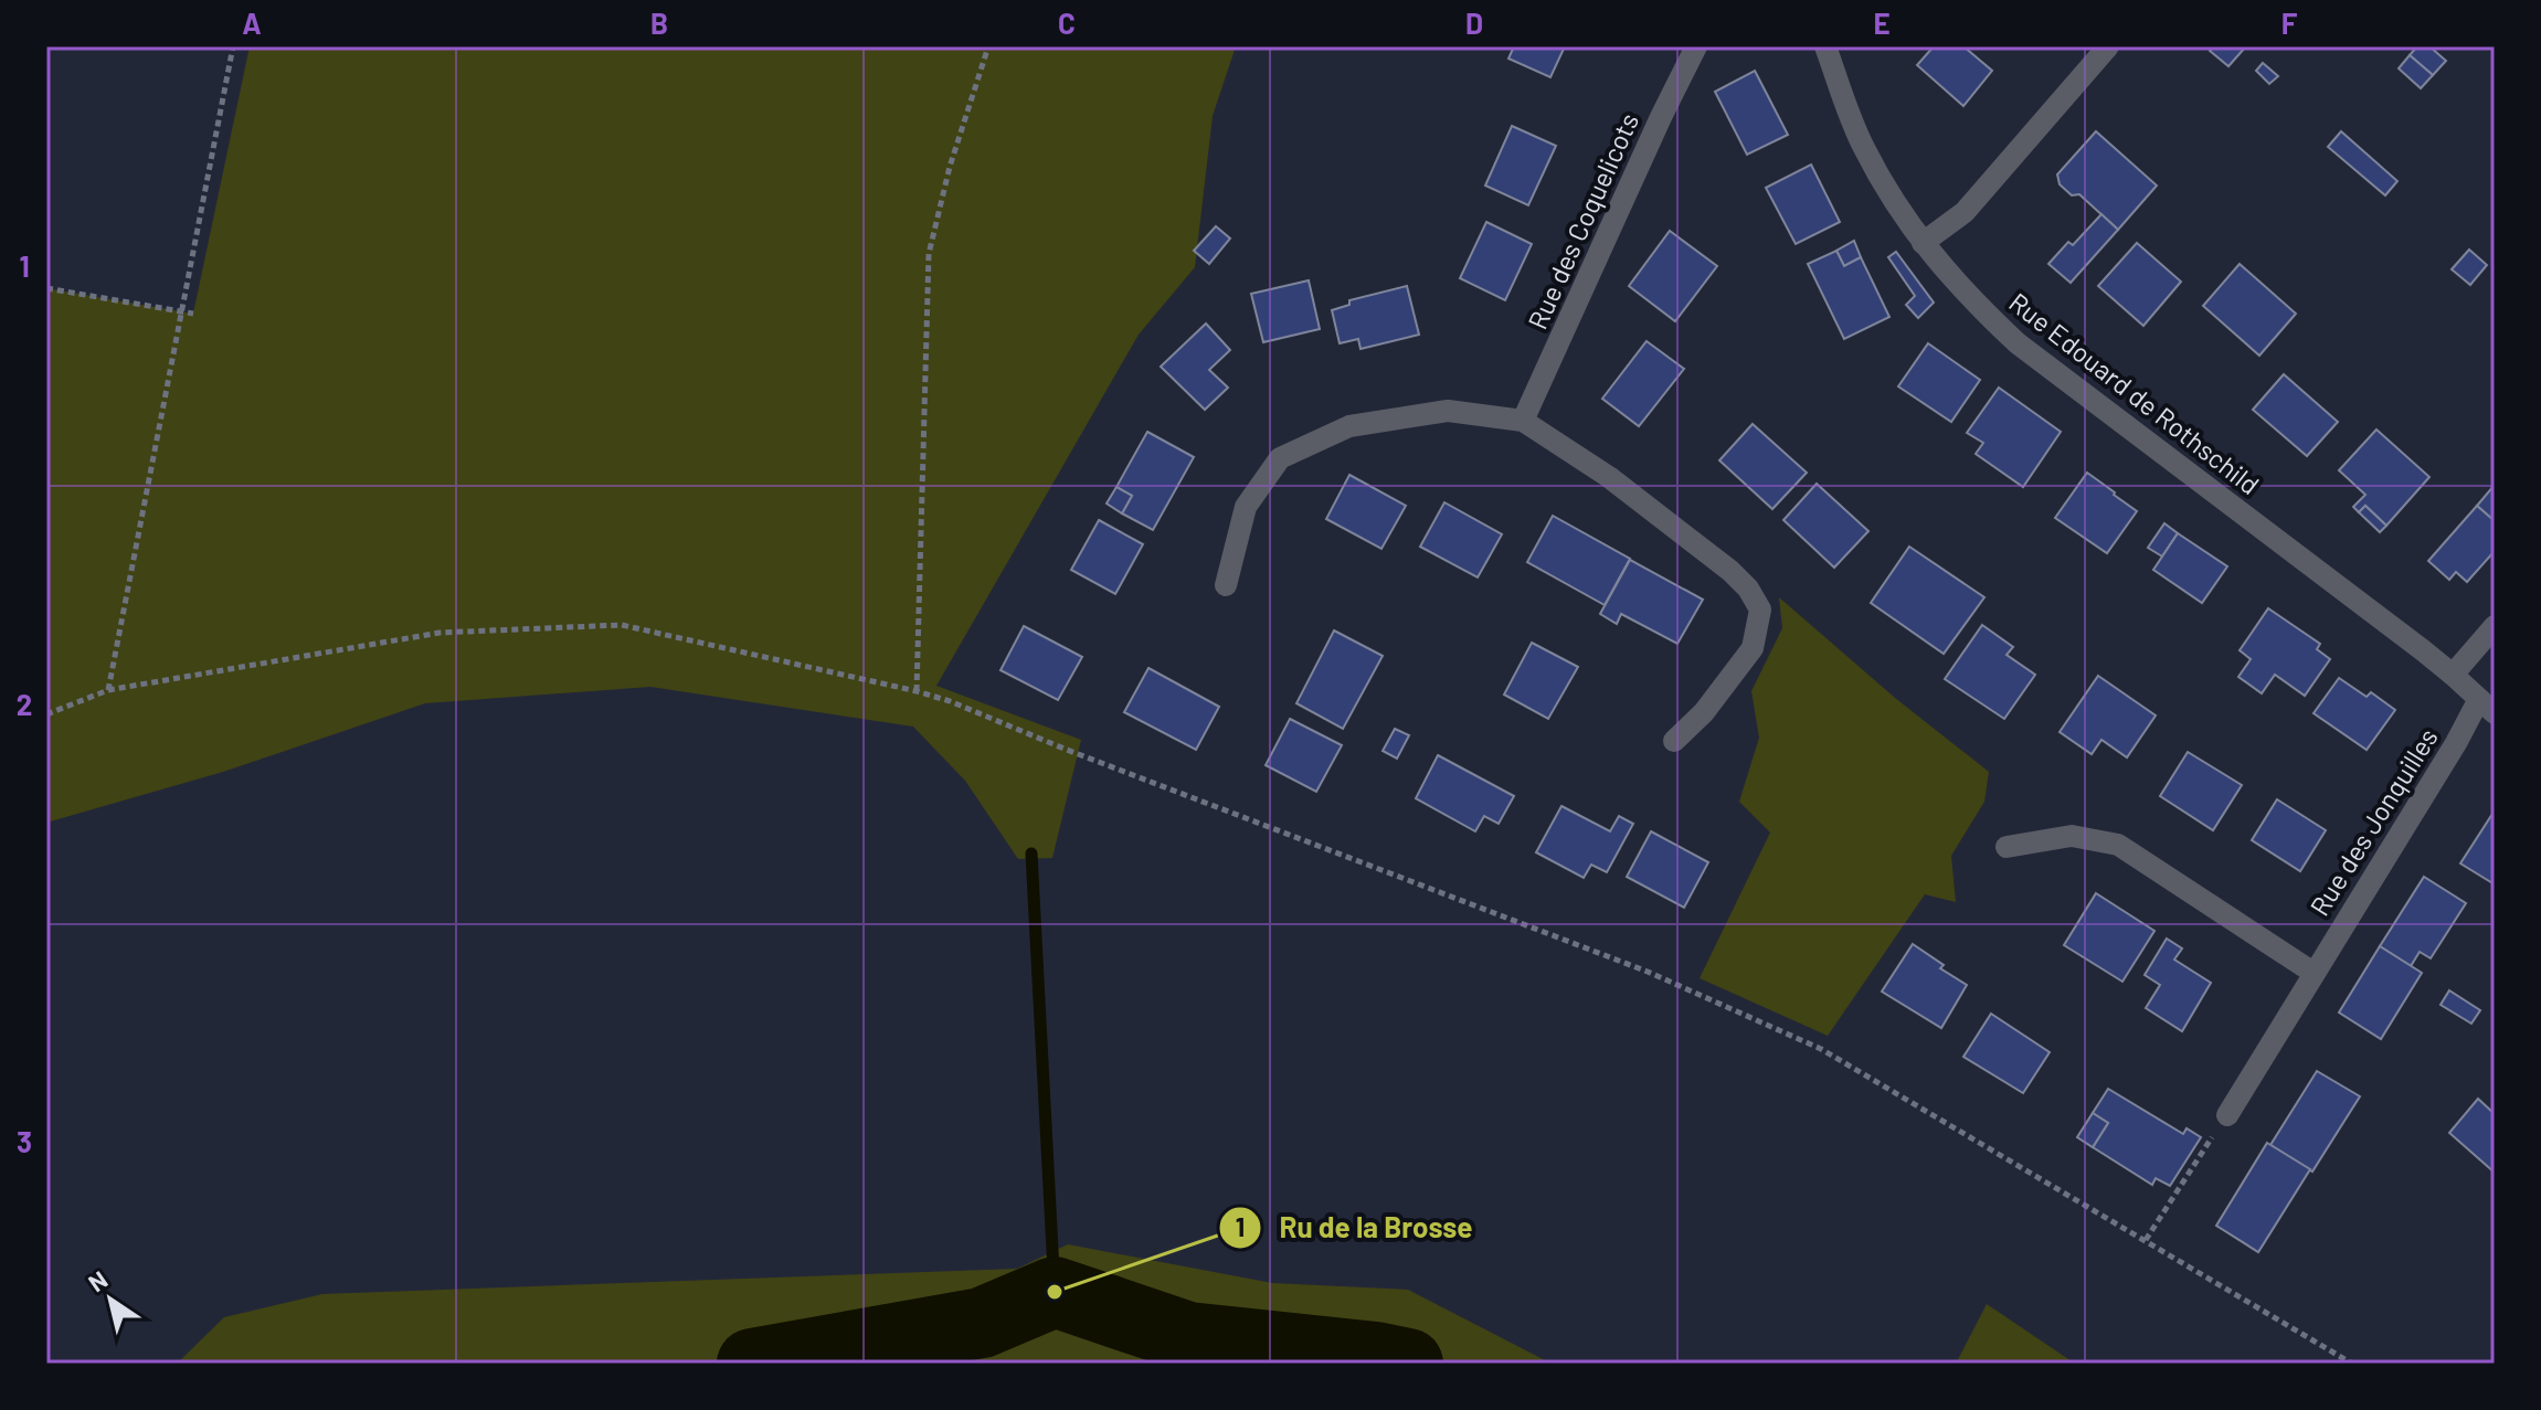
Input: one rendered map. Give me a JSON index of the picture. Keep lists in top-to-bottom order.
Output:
{
  "streets": {
    "street": ["Rue des Coquelicots", "Rue Edouard de Rothschild", "Rue des Jonquilles"]
  },
  "crossings": [
    ["Rue Edouard de Rothschild", "Rue des Jonquilles"]
  ],
  "places": ["Ru de la Brosse"],
  "north": "top left",
  "grid": {
    "columns": [
      "A",
      "B",
      "C",
      "D",
      "E",
      "F"
    ],
    "rows": ["1", "2", "3"]
  }
}
